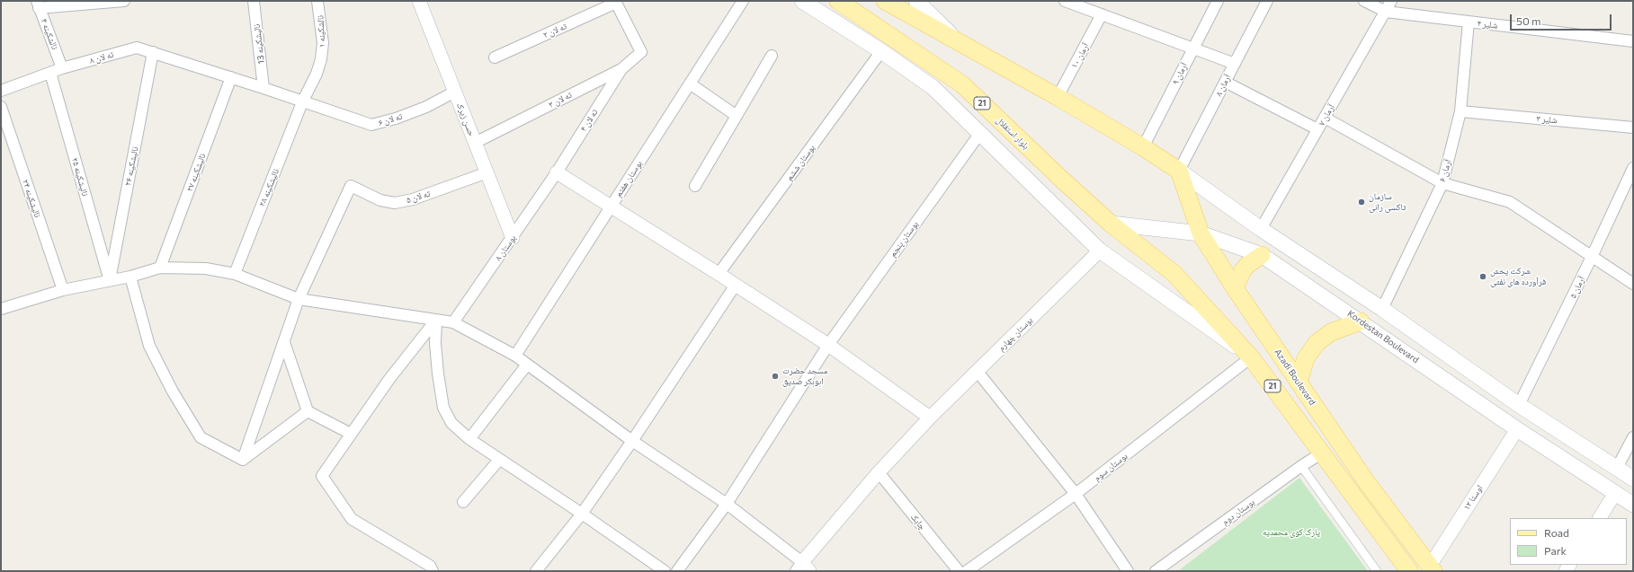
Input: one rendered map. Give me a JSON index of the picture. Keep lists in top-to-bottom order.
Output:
{
  "streets": {
    "main road": [
      "21",
      "بلوار استقلال",
      "Kordestan Boulevard",
      "Azadi Boulevard"
    ],
    "street": [
      "شلیر ۴",
      "ته لان ۲",
      "نالشکینه ۱",
      "نالشکینه ۴",
      "نالیشکینه 13",
      "آرمان ۱۰",
      "ته لان ۸",
      "آرمان ۹",
      "آرمان ۸",
      "ته لان ۳",
      "آرمان ۷",
      "ته لان ۶",
      "حسن زیرک",
      "شلیر ۳",
      "ته لان ۴",
      "بوستان ششم",
      "نالیشکینه ۲۶",
      "آرمان ۶",
      "نالیشکینه ۲۷",
      "نالیشکینه ۲۵",
      "بوستان هفتم",
      "نالیشکینه ۲۸",
      "ته لان ۵",
      "نالیشکینه ۲۴",
      "بوستان پنجم",
      "بوستان ۸",
      "آرمان ۵",
      "بوستان چهارم",
      "بوستان سوم",
      "اوستا ۱۲",
      "بوستان دوم",
      "چابک"
    ]
  },
  "crossings": [
    ["شلیر ۴", "آرمان ۷"],
    ["شلیر ۴", "آرمان ۶"],
    ["ته لان ۲", "ته لان ۳"],
    ["نالشکینه ۱", "ته لان ۶"],
    ["نالشکینه ۱", "نالیشکینه ۲۸"],
    ["نالشکینه ۴", "ته لان ۸"],
    ["نالیشکینه 13", "ته لان ۶"],
    ["ته لان ۸", "ته لان ۶"],
    ["ته لان ۸", "نالیشکینه ۲۶"],
    ["ته لان ۸", "نالیشکینه ۲۷"],
    ["ته لان ۸", "نالیشکینه ۲۵"],
    ["آرمان ۸", "Azadi Boulevard"],
    ["ته لان ۳", "حسن زیرک"],
    ["ته لان ۳", "ته لان ۴"],
    ["21", "بلوار استقلال"],
    ["21", "Kordestan Boulevard"],
    ["21", "بوستان سوم"],
    ["21", "بوستان دوم"],
    ["ته لان ۶", "حسن زیرک"],
    ["ته لان ۶", "نالیشکینه ۲۷"],
    ["ته لان ۶", "نالیشکینه ۲۸"],
    ["حسن زیرک", "ته لان ۵"],
    ["حسن زیرک", "بوستان ۸"],
    ["شلیر ۳", "آرمان ۶"],
    ["ته لان ۴", "بوستان ۸"],
    ["بلوار استقلال", "Kordestan Boulevard"],
    ["نالیشکینه ۲۶", "نالیشکینه ۲۵"],
    ["بوستان چهارم", "چابک"],
    ["Kordestan Boulevard", "Azadi Boulevard"],
    ["Kordestan Boulevard", "اوستا ۱۲"],
    ["Azadi Boulevard", "اوستا ۱۲"]
  ],
  "parks": ["پارک کوی محمدیه"],
  "places": ["سازمان تاکسی رانی", "شرکت پخش فرآورده های نفتی", "مسجد حضرت ابوبکر صدیق"],
  "legend": ["Road", "Park"],
  "scale_bar": "50 m"
}
